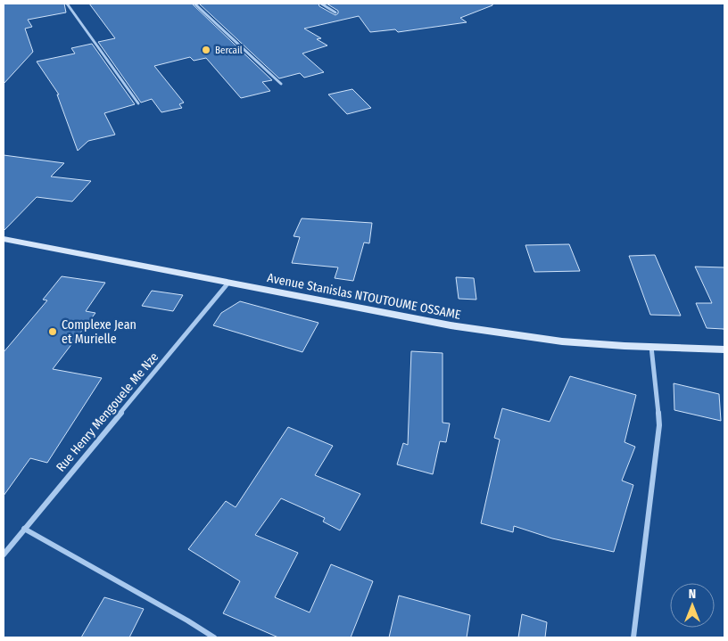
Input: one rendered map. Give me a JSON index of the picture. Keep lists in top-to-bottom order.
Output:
{
  "streets": {
    "street": ["Avenue Stanislas NTOUTOUME OSSAME", "Rue Henry Mengouele Me Nze"]
  },
  "crossings": [
    ["Avenue Stanislas NTOUTOUME OSSAME", "Rue Henry Mengouele Me Nze"]
  ],
  "places": ["Bercail", "Complexe Jean et Murielle"],
  "north": "top"
}
